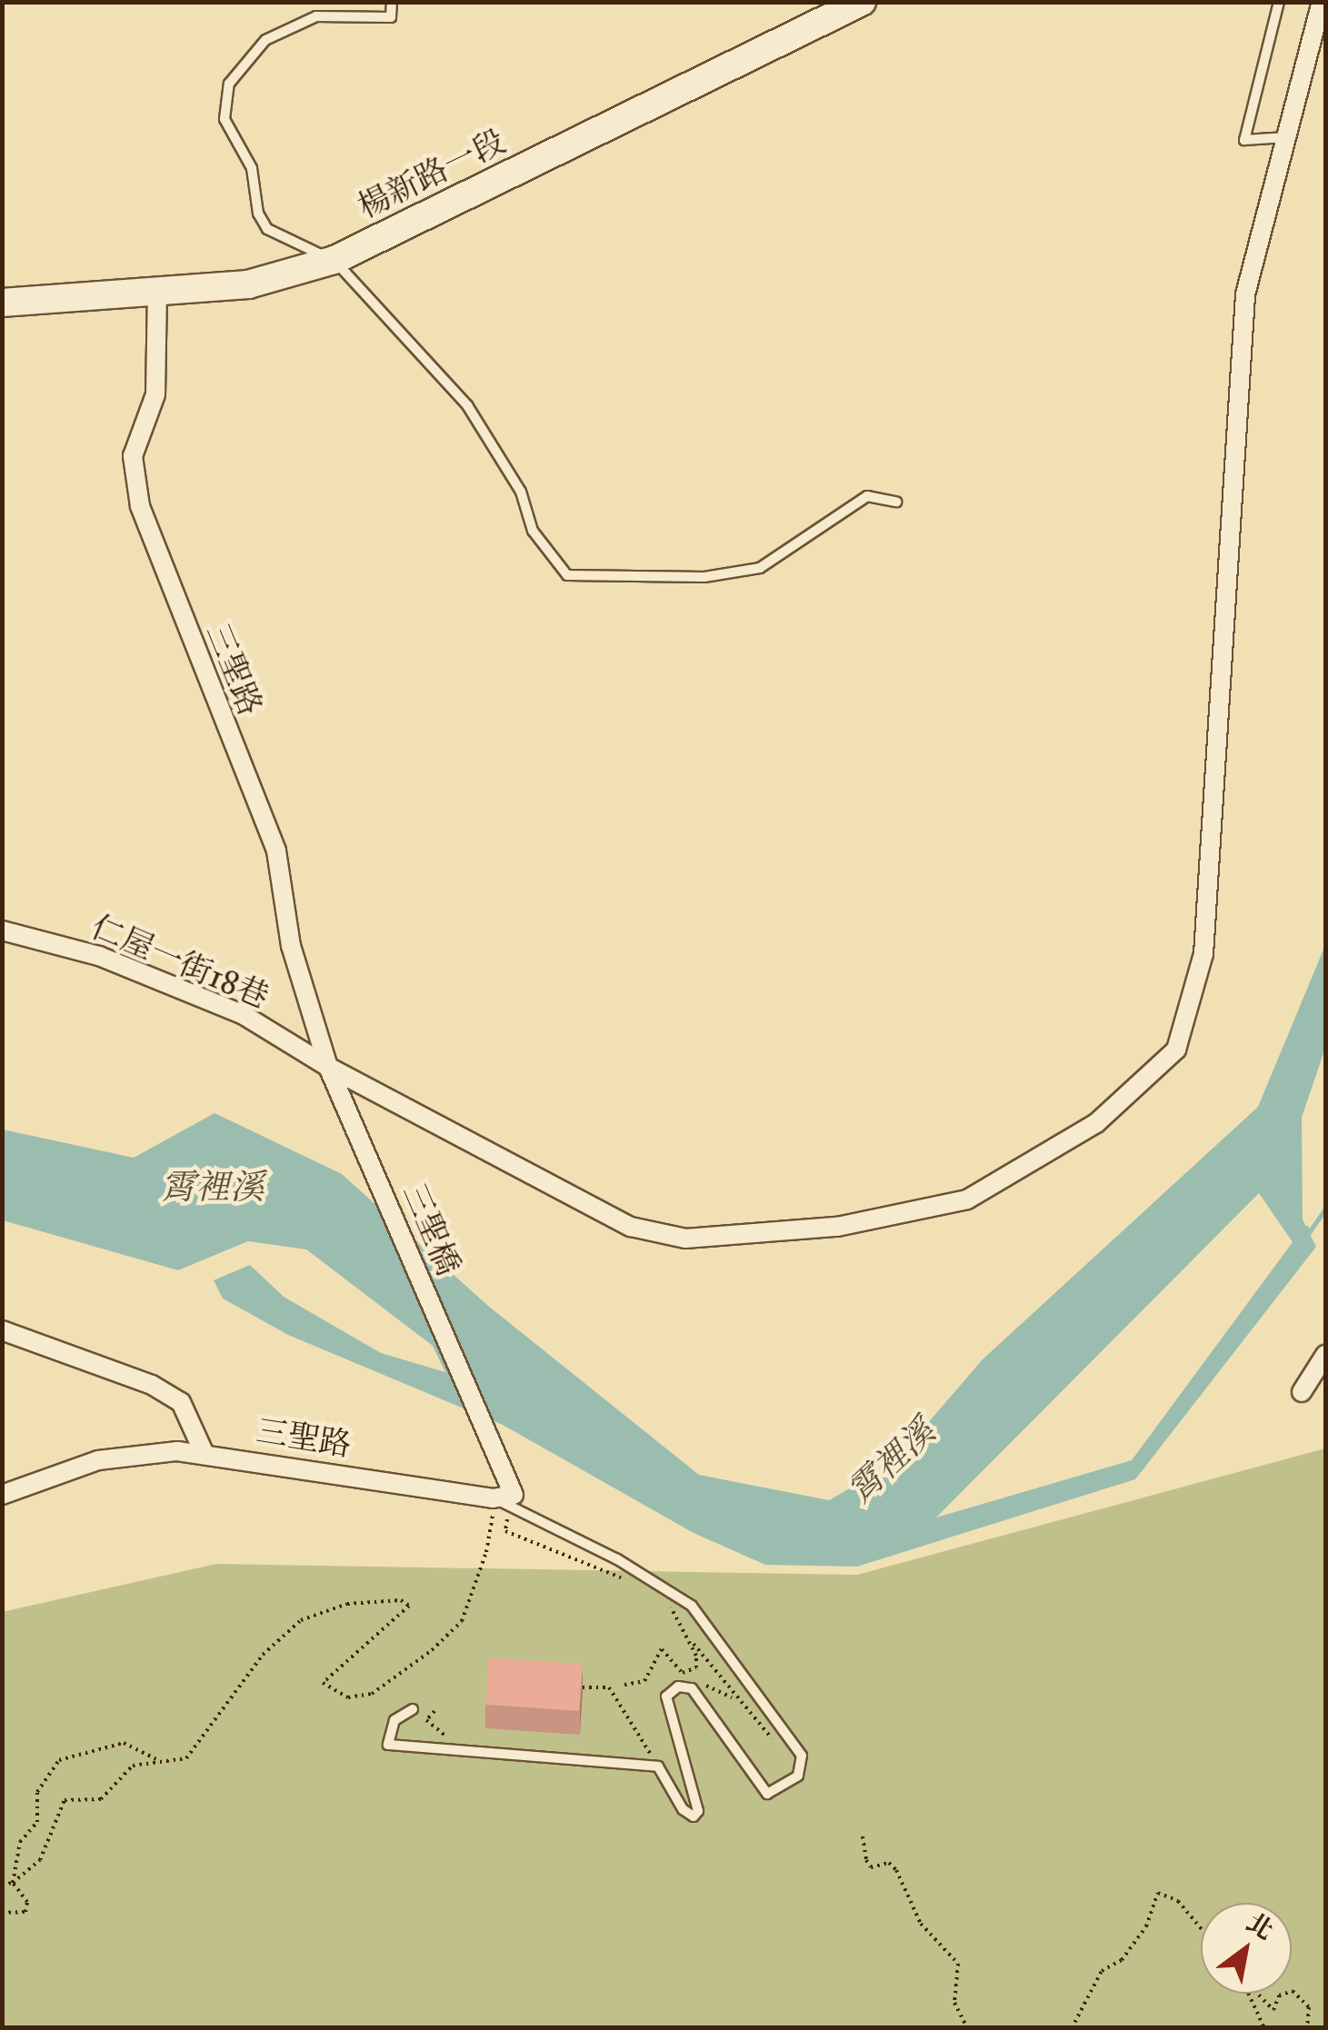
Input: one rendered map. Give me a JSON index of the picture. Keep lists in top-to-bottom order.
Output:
{
  "streets": {
    "main road": ["楊新路一段"],
    "street": ["三聖路", "仁屋一街18巷", "三聖橋"]
  },
  "crossings": [
    ["楊新路一段", "三聖路"],
    ["三聖路", "仁屋一街18巷"],
    ["三聖路", "三聖橋"],
    ["仁屋一街18巷", "三聖橋"]
  ],
  "water": ["霄裡溪"],
  "north": "top right"
}
